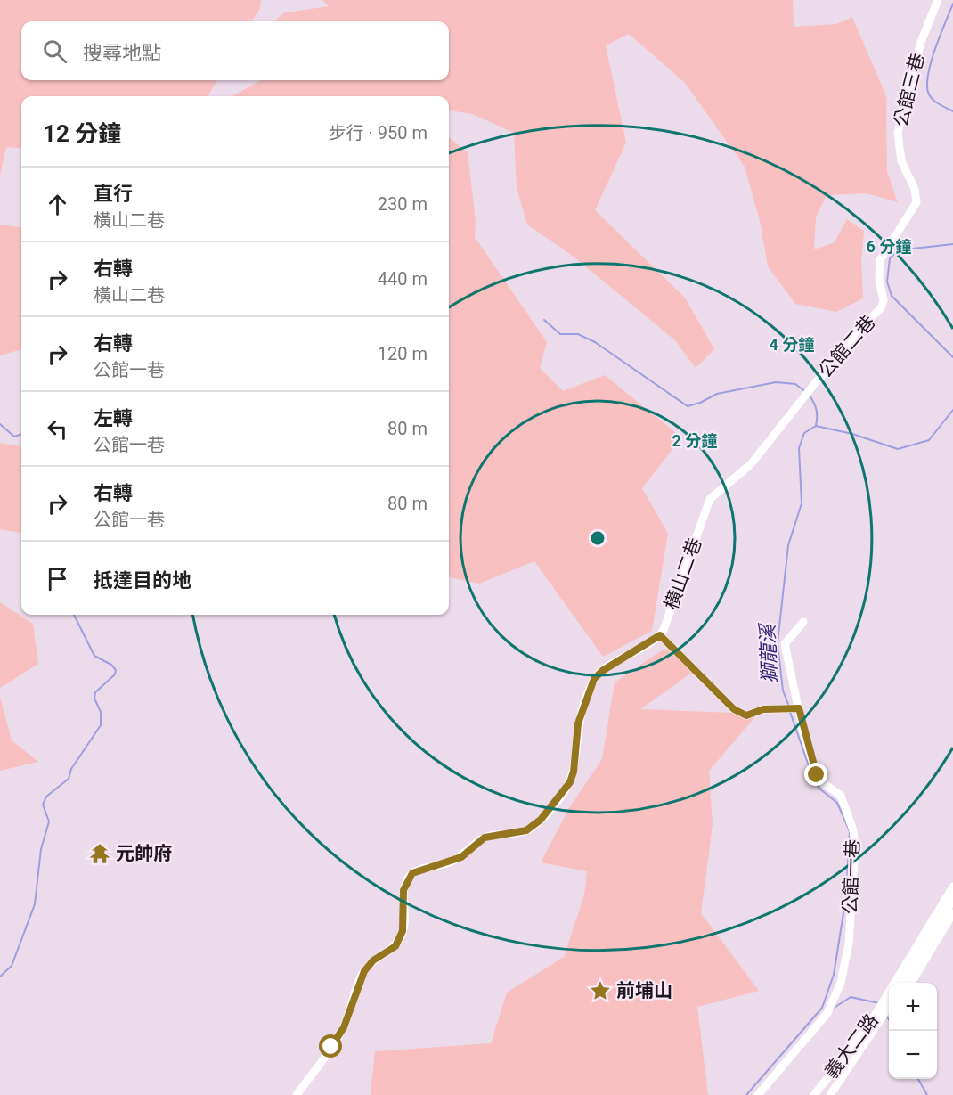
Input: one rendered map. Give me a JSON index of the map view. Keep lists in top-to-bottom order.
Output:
{
  "streets": {
    "street": [
      "公館三巷",
      "公館二巷",
      "橫山二巷",
      "公館一巷",
      "義大二路"
    ]
  },
  "crossings": [
    ["公館三巷", "公館二巷"],
    ["公館二巷", "橫山二巷"]
  ],
  "water": ["獅龍溪"],
  "places": {
    "temple": ["元帥府"],
    "place": ["前埔山"]
  },
  "page": {
    "search": "搜尋地點",
    "heading": ["12 分鐘", "步行 · 950 m"],
    "list": [
      ["直行", "橫山二巷", "230 m"],
      ["右轉", "橫山二巷", "440 m"],
      ["右轉", "公館一巷", "120 m"],
      ["左轉", "公館一巷", "80 m"],
      ["右轉", "公館一巷", "80 m"],
      "抵達目的地"
    ],
    "map_buttons": ["+", "−"]
  },
  "rings": ["6 分鐘", "4 分鐘", "2 分鐘"]
}
